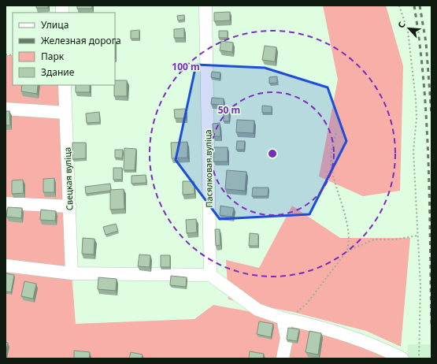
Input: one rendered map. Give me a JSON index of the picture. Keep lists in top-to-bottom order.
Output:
{
  "streets": {
    "street": ["Пасялковая вуліца", "Свецкая вуліца"]
  },
  "legend": [
    "Улица",
    "Железная дорога",
    "Парк",
    "Здание"
  ],
  "north": "top left",
  "rings": ["100 m", "50 m"]
}
